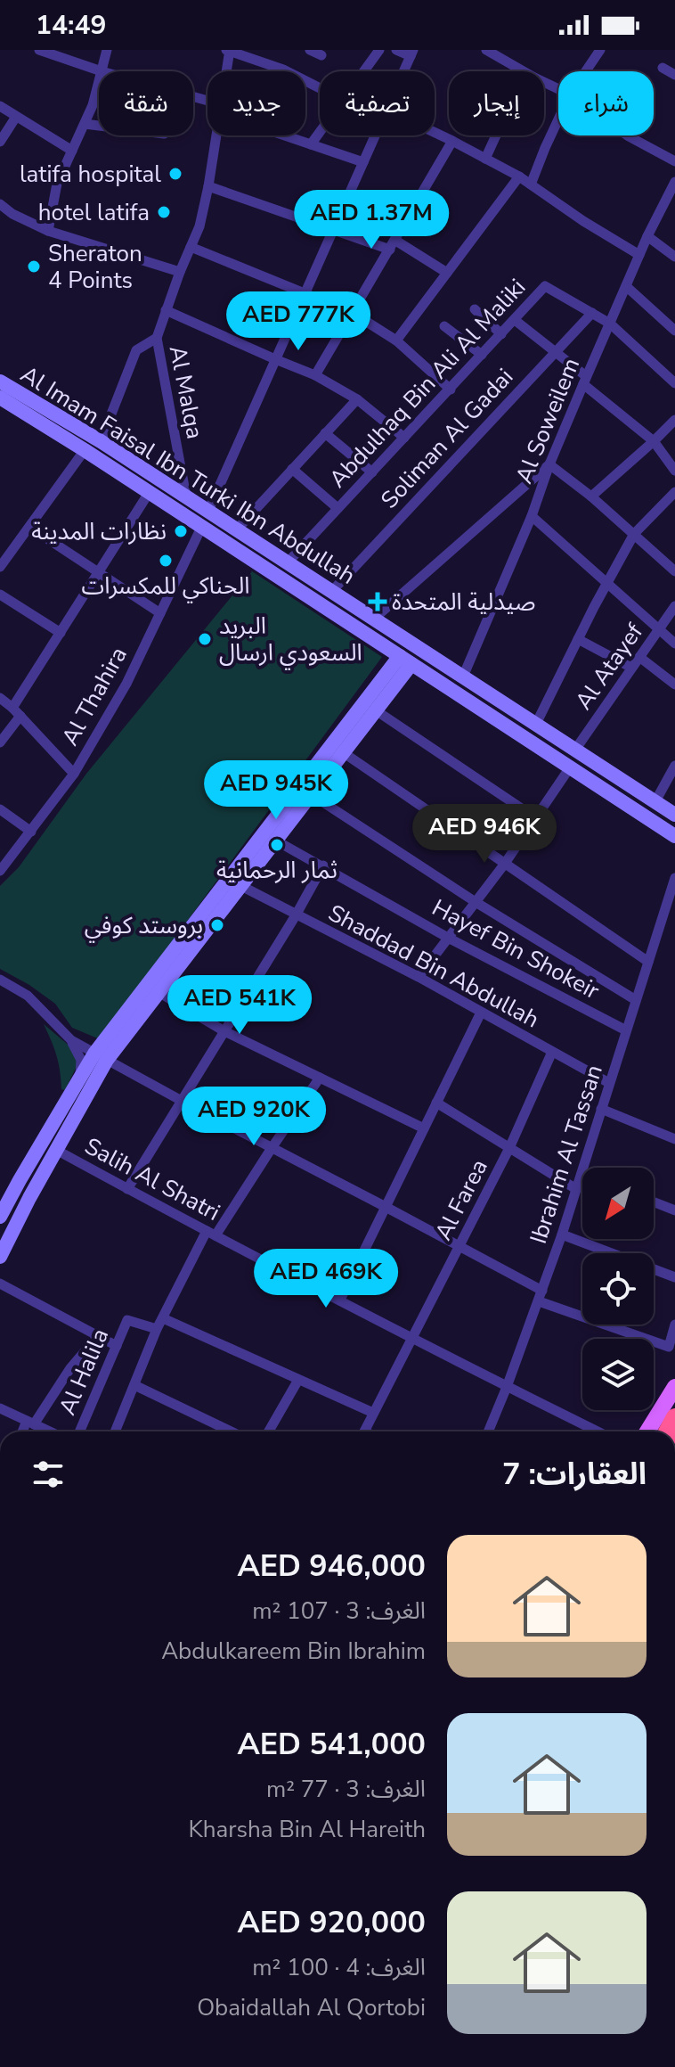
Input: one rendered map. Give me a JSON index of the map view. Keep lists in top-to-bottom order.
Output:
{
  "streets": {
    "main road": ["Al Imam Faisal Ibn Turki Ibn Abdullah"],
    "street": [
      "Abdulhaq Bin Ali Al Maliki",
      "Al Malqa",
      "Al Soweilem",
      "Soliman Al Gadai",
      "Al Atayef",
      "Al Thahira",
      "Hayef Bin Shokeir",
      "Shaddad Bin Abdullah",
      "Ibrahim Al Tassan",
      "Salih Al Shatri",
      "Al Farea",
      "Al Halila"
    ]
  },
  "crossings": [
    ["Abdulhaq Bin Ali Al Maliki", "Al Soweilem"],
    ["Abdulhaq Bin Ali Al Maliki", "Soliman Al Gadai"],
    ["Abdulhaq Bin Ali Al Maliki", "Al Imam Faisal Ibn Turki Ibn Abdullah"],
    ["Al Malqa", "Al Imam Faisal Ibn Turki Ibn Abdullah"],
    ["Al Soweilem", "Al Imam Faisal Ibn Turki Ibn Abdullah"],
    ["Soliman Al Gadai", "Al Imam Faisal Ibn Turki Ibn Abdullah"],
    ["Al Imam Faisal Ibn Turki Ibn Abdullah", "Al Atayef"],
    ["Al Imam Faisal Ibn Turki Ibn Abdullah", "Al Thahira"],
    ["Hayef Bin Shokeir", "Ibrahim Al Tassan"],
    ["Shaddad Bin Abdullah", "Ibrahim Al Tassan"],
    ["Shaddad Bin Abdullah", "Al Farea"],
    ["Ibrahim Al Tassan", "Salih Al Shatri"],
    ["Salih Al Shatri", "Al Farea"]
  ],
  "places": {
    "other": [
      "latifa hospital",
      "hotel latifa",
      "Sheraton 4 Points",
      "نظارات المدينة",
      "الحناكي للمكسرات",
      "البريد السعودي ارسال",
      "ثمار الرحمانية",
      "بروستد كوفي"
    ],
    "health": ["صيدلية المتحدة"]
  },
  "north": "bottom left",
  "page": {
    "status": "14:49",
    "chip": [
      "شراء",
      "إيجار",
      "تصفية",
      "جديد",
      "شقة"
    ],
    "price": [
      "AED 1.37M",
      "AED 777K",
      "AED 945K",
      "AED 946K",
      "AED 541K",
      "AED 920K",
      "AED 469K"
    ],
    "heading": "العقارات: 7",
    "list": [
      {
        "name": "AED 946,000",
        "note": "الغرف: 3 · 107 m² · Abdulkareem Bin Ibrahim"
      },
      {
        "name": "AED 541,000",
        "note": "الغرف: 3 · 77 m² · Kharsha Bin Al Hareith"
      },
      {
        "name": "AED 920,000",
        "note": "الغرف: 4 · 100 m² · Obaidallah Al Qortobi"
      }
    ]
  }
}
